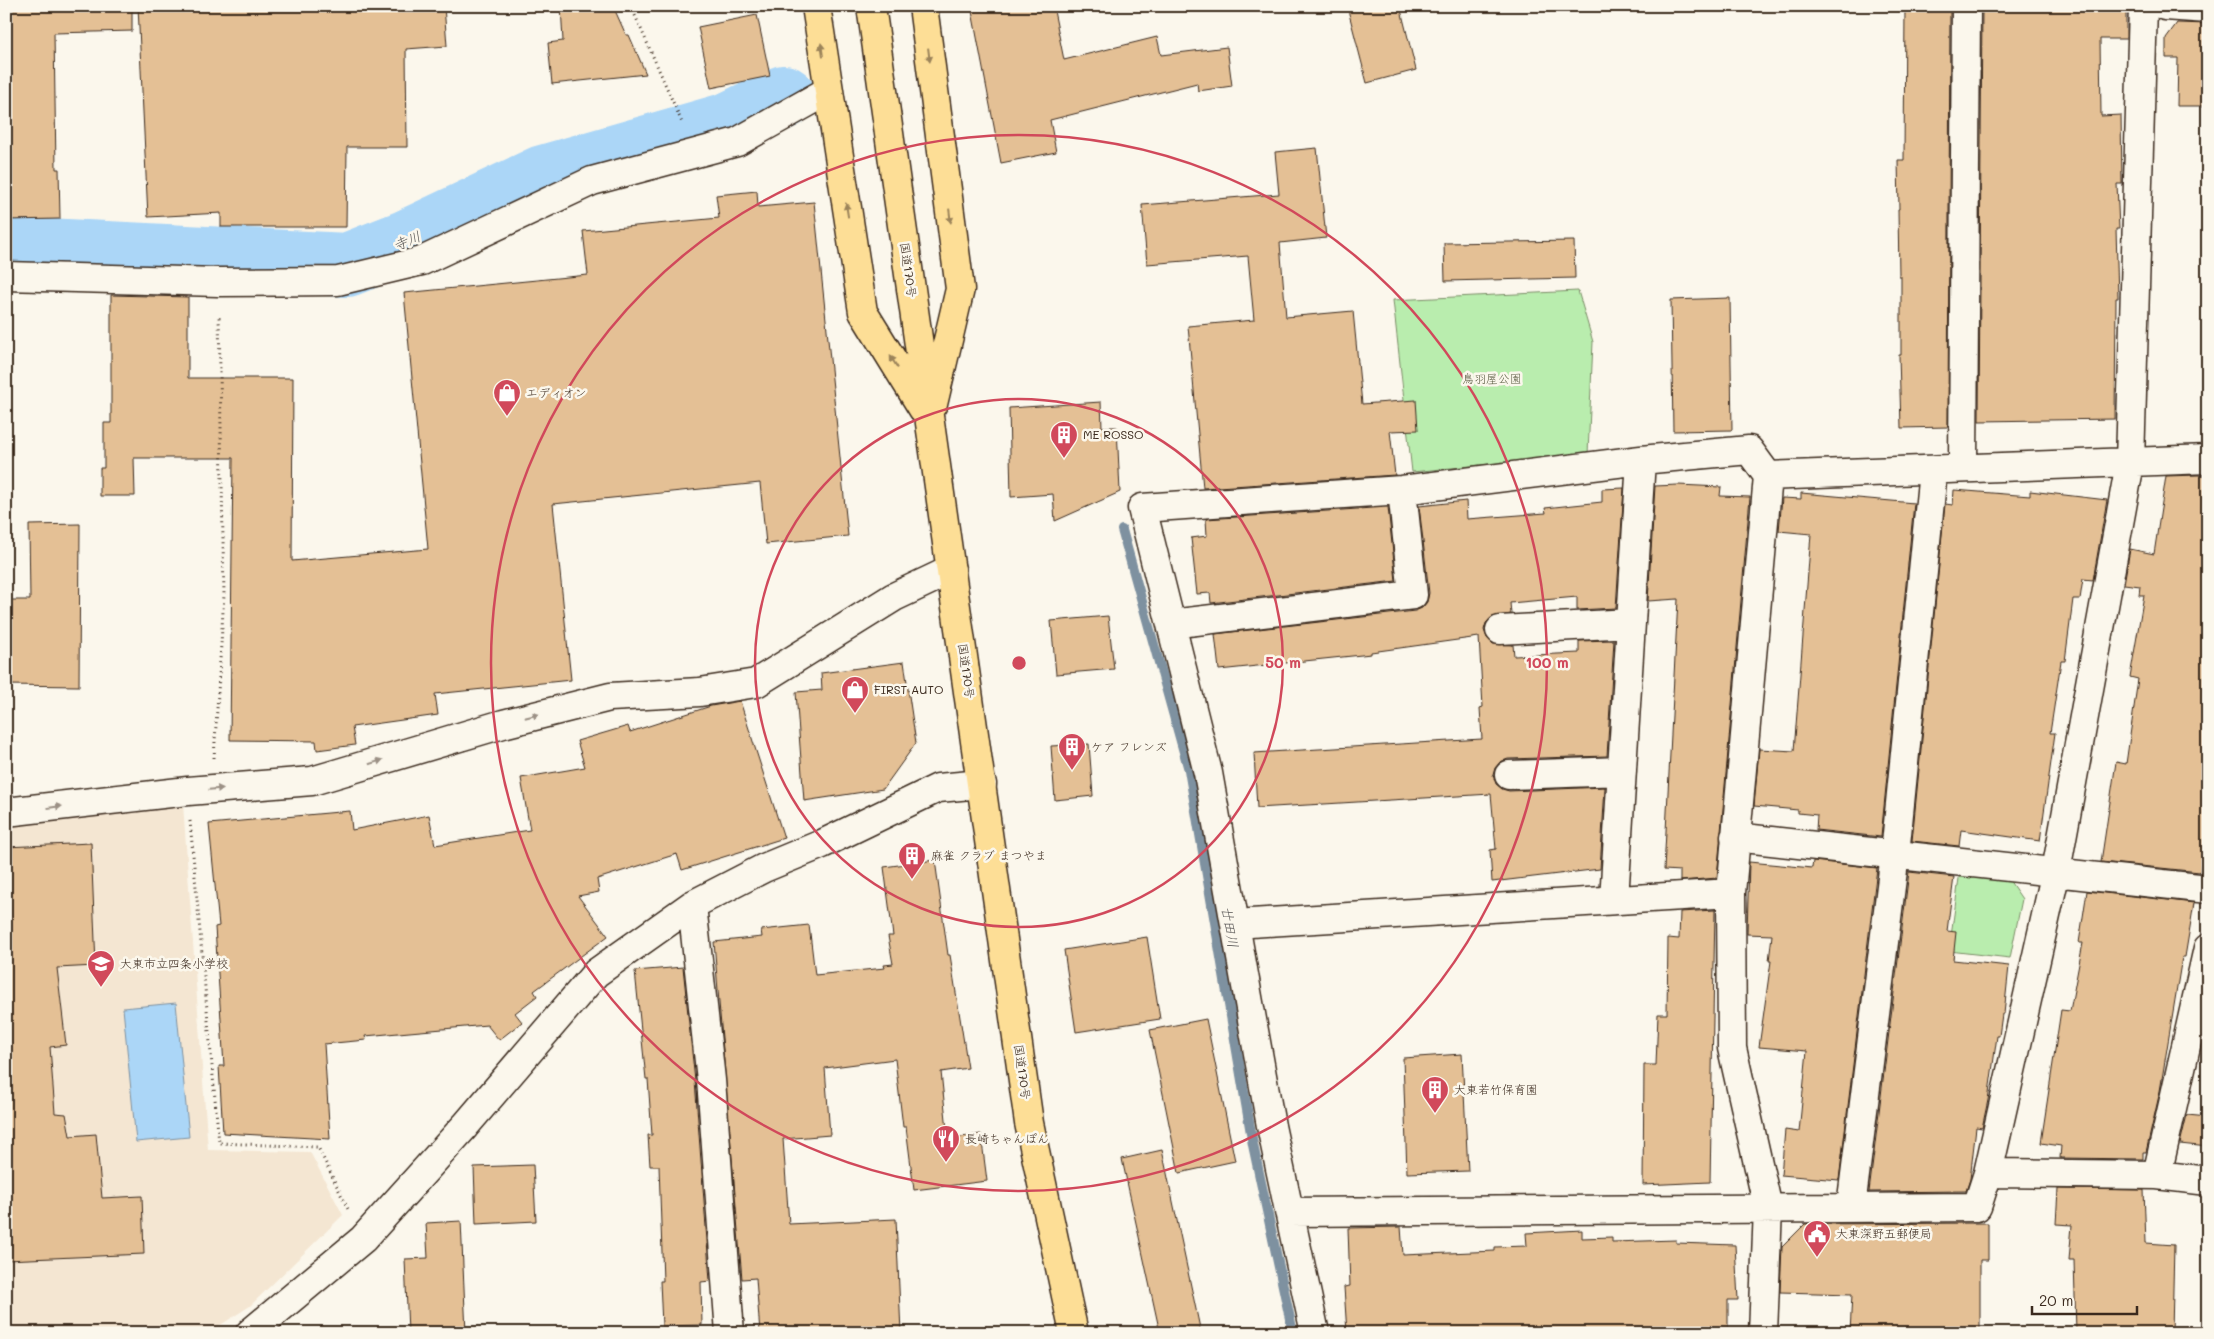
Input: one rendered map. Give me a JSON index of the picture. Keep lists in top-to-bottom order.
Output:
{
  "streets": {
    "highway": ["国道170号"]
  },
  "water": ["寺川", "廿田川"],
  "parks": ["鳥羽屋公園"],
  "places": {
    "shop": ["エディオン", "FIRST AUTO"],
    "building": [
      "ME ROSSO",
      "ケア フレンズ",
      "麻雀 クラブ まつやま",
      "大東若竹保育園"
    ],
    "school or university": ["大東市立四条小学校"],
    "restaurant": ["長崎ちゃんぽん"],
    "public building": ["大東深野五郵便局"]
  },
  "scale_bar": "20 m",
  "rings": ["50 m", "100 m"]
}
